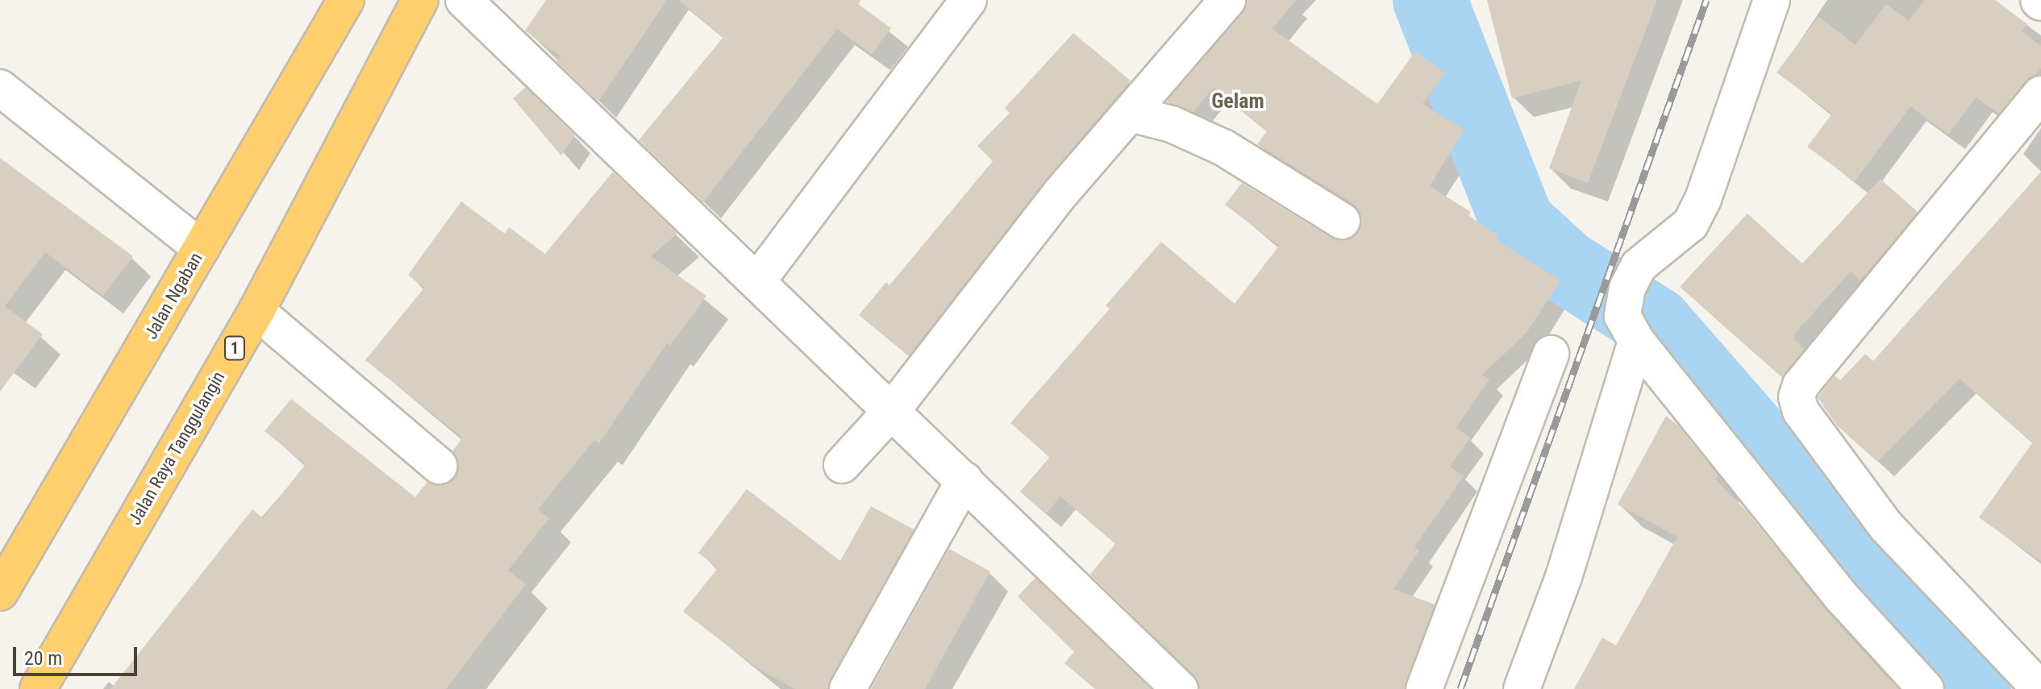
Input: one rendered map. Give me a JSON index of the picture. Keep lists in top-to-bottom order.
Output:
{
  "streets": {
    "highway": ["Jalan Ngaban", "1", "Jalan Raya Tanggulangin"]
  },
  "districts": ["Gelam"],
  "scale_bar": "20 m"
}
